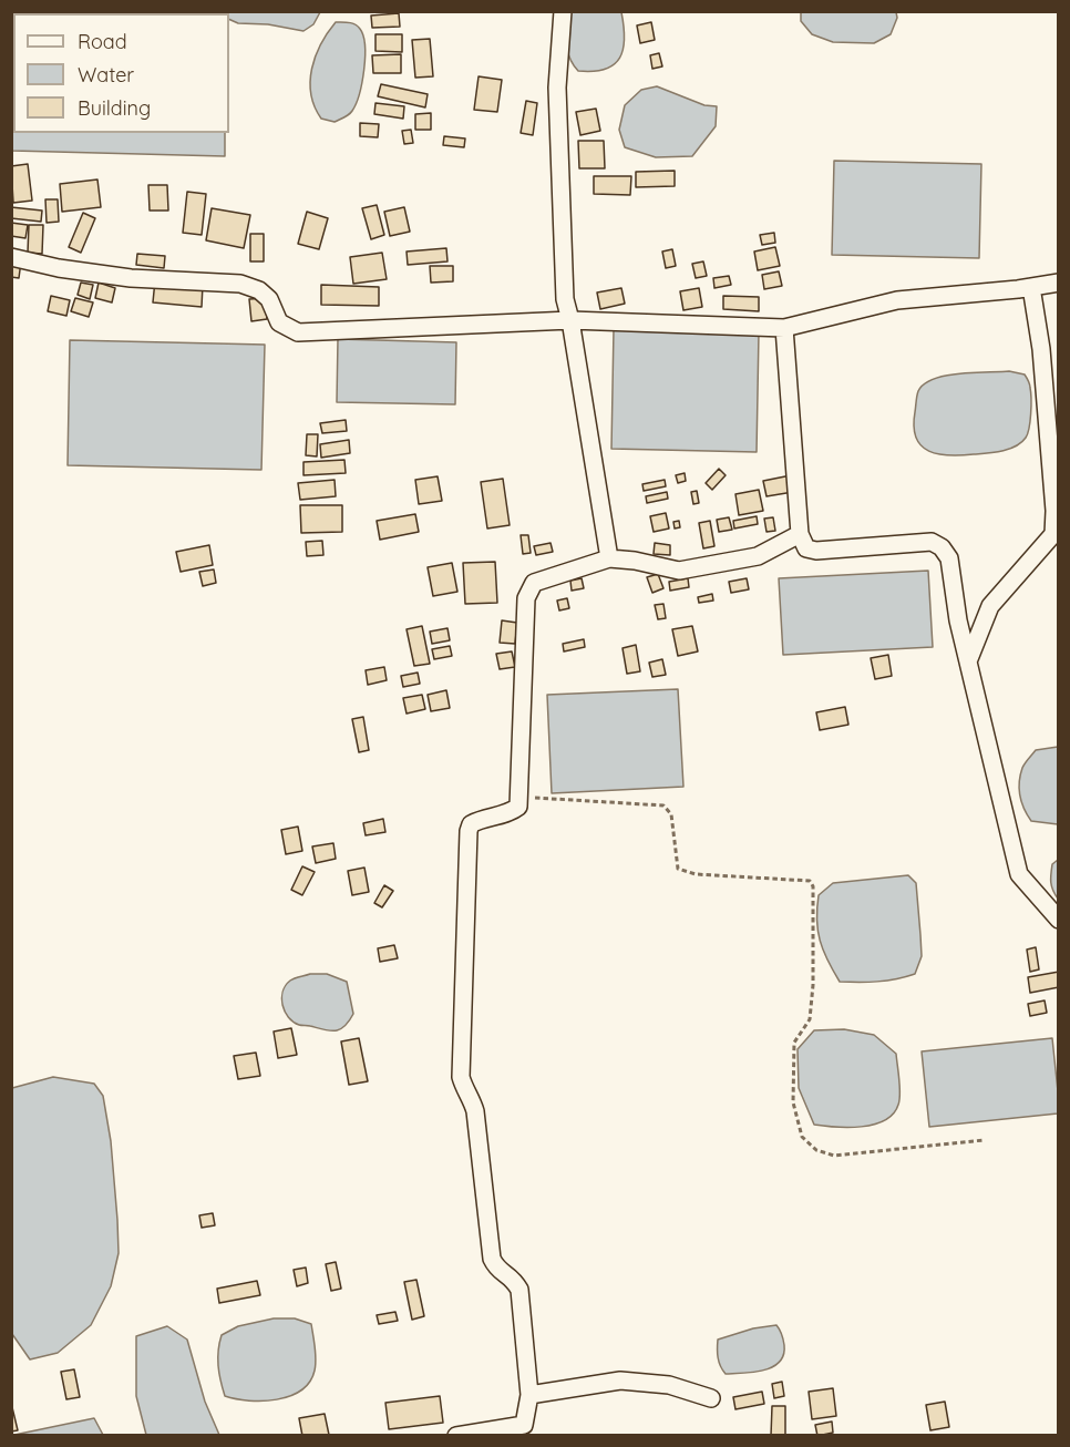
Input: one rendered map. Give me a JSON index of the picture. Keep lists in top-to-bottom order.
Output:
{
  "legend": ["Road", "Water", "Building"]
}
